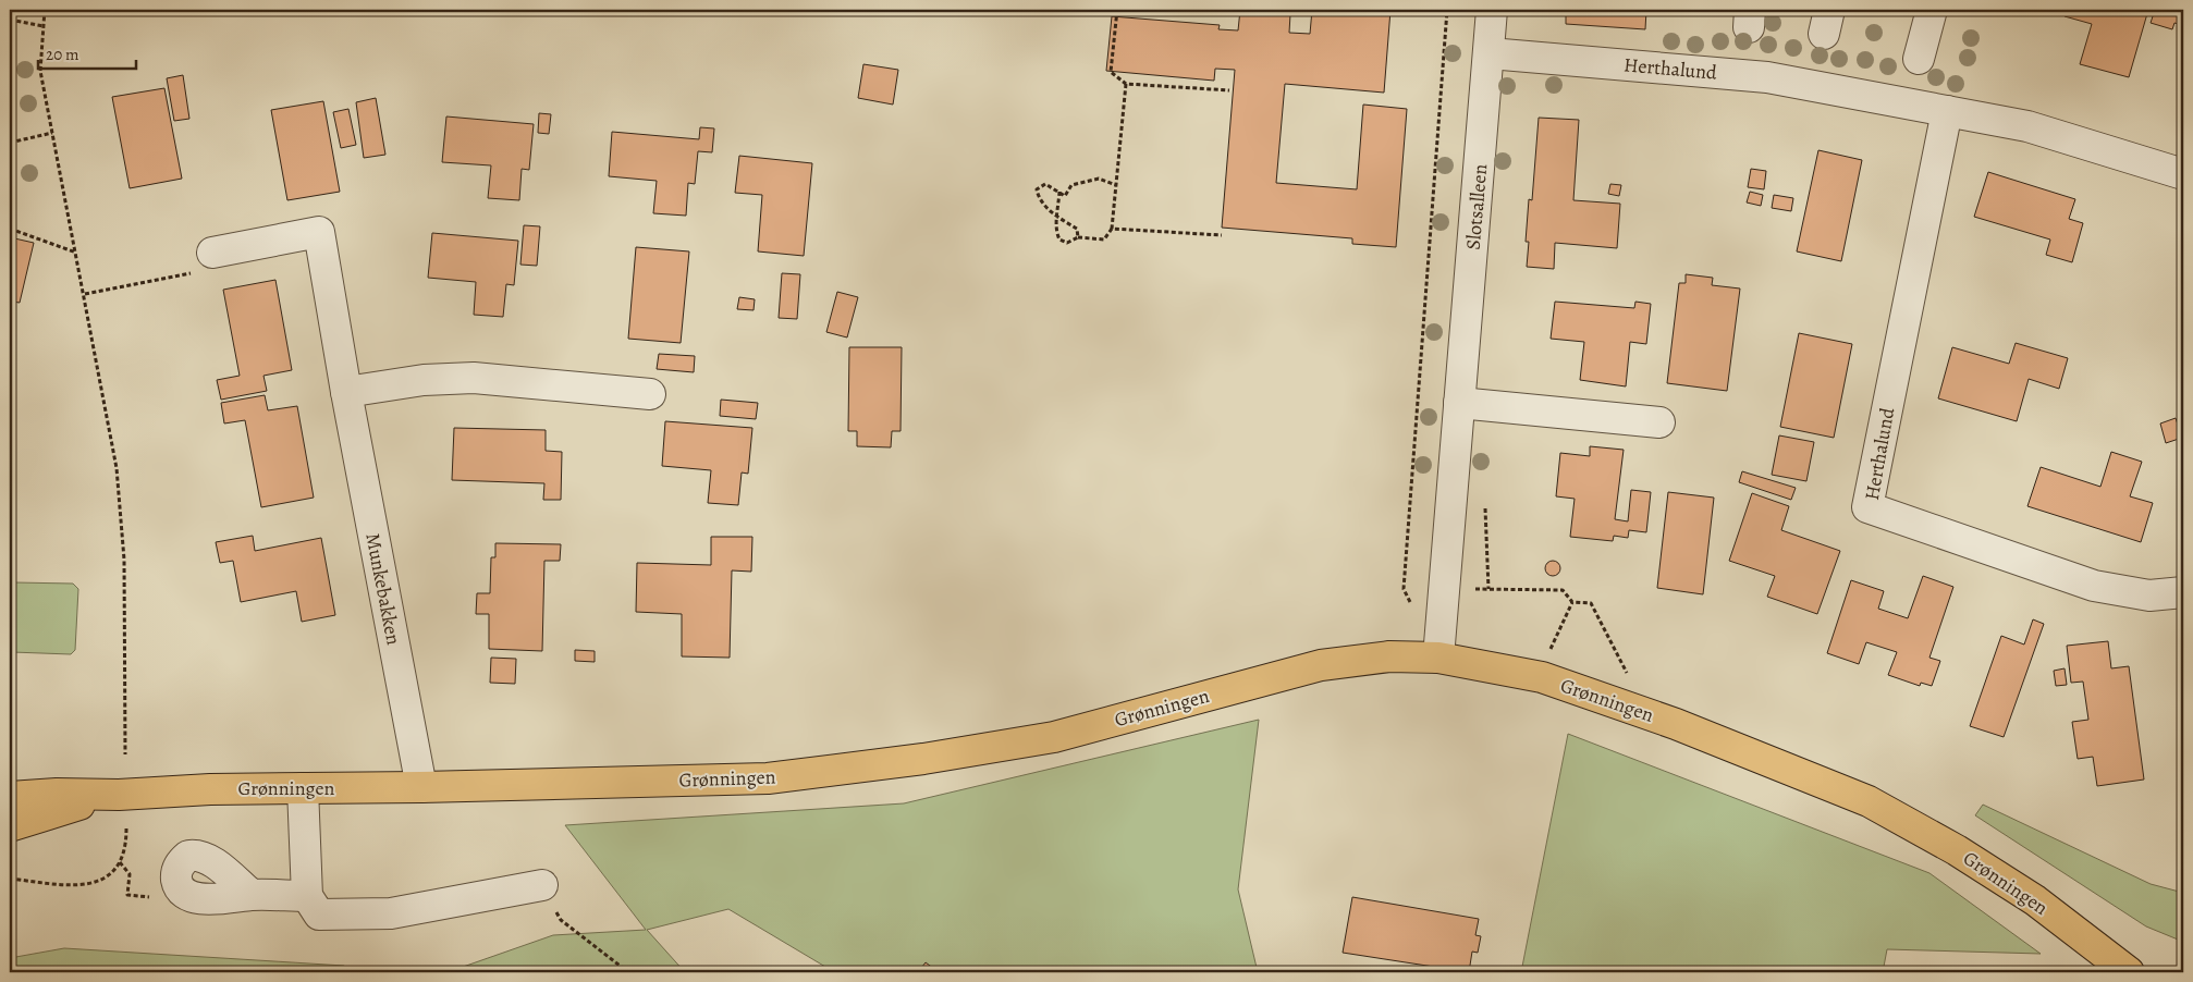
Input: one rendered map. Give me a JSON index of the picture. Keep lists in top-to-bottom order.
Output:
{
  "streets": {
    "main road": ["Grønningen"],
    "street": ["Herthalund", "Slotsalleen", "Munkebakken"]
  },
  "crossings": [
    ["Herthalund", "Slotsalleen"],
    ["Slotsalleen", "Grønningen"],
    ["Munkebakken", "Grønningen"]
  ],
  "scale_bar": "20 m"
}
